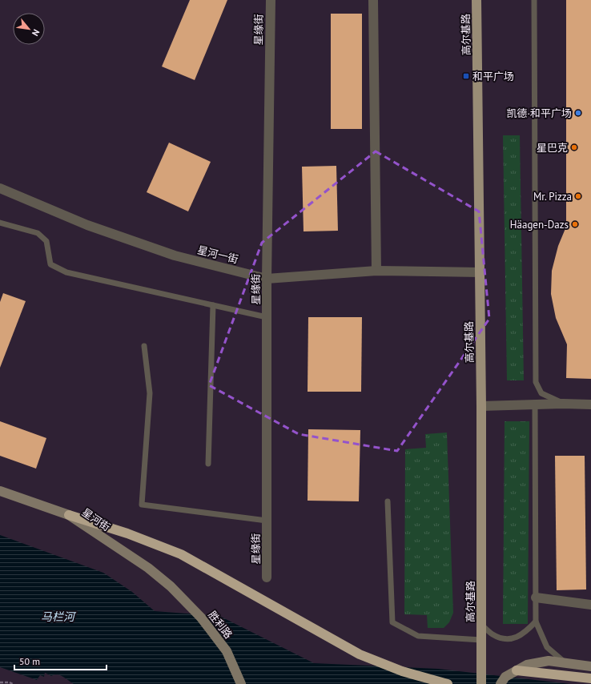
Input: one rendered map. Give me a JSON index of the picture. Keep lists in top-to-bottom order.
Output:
{
  "streets": {
    "main road": ["高尔基路", "星河街", "胜利路"],
    "street": ["星缘街", "星河一街"]
  },
  "crossings": [
    ["星缘街", "星河一街"],
    ["高尔基路", "星河一街"],
    ["星河街", "胜利路"]
  ],
  "water": ["马栏河"],
  "places": {
    "transit": ["和平广场"],
    "other": [
      "凯德·和平广场",
      "星巴克",
      "Mr. Pizza",
      "Häagen-Dazs"
    ]
  },
  "scale_bar": "50 m",
  "north": "bottom right"
}
